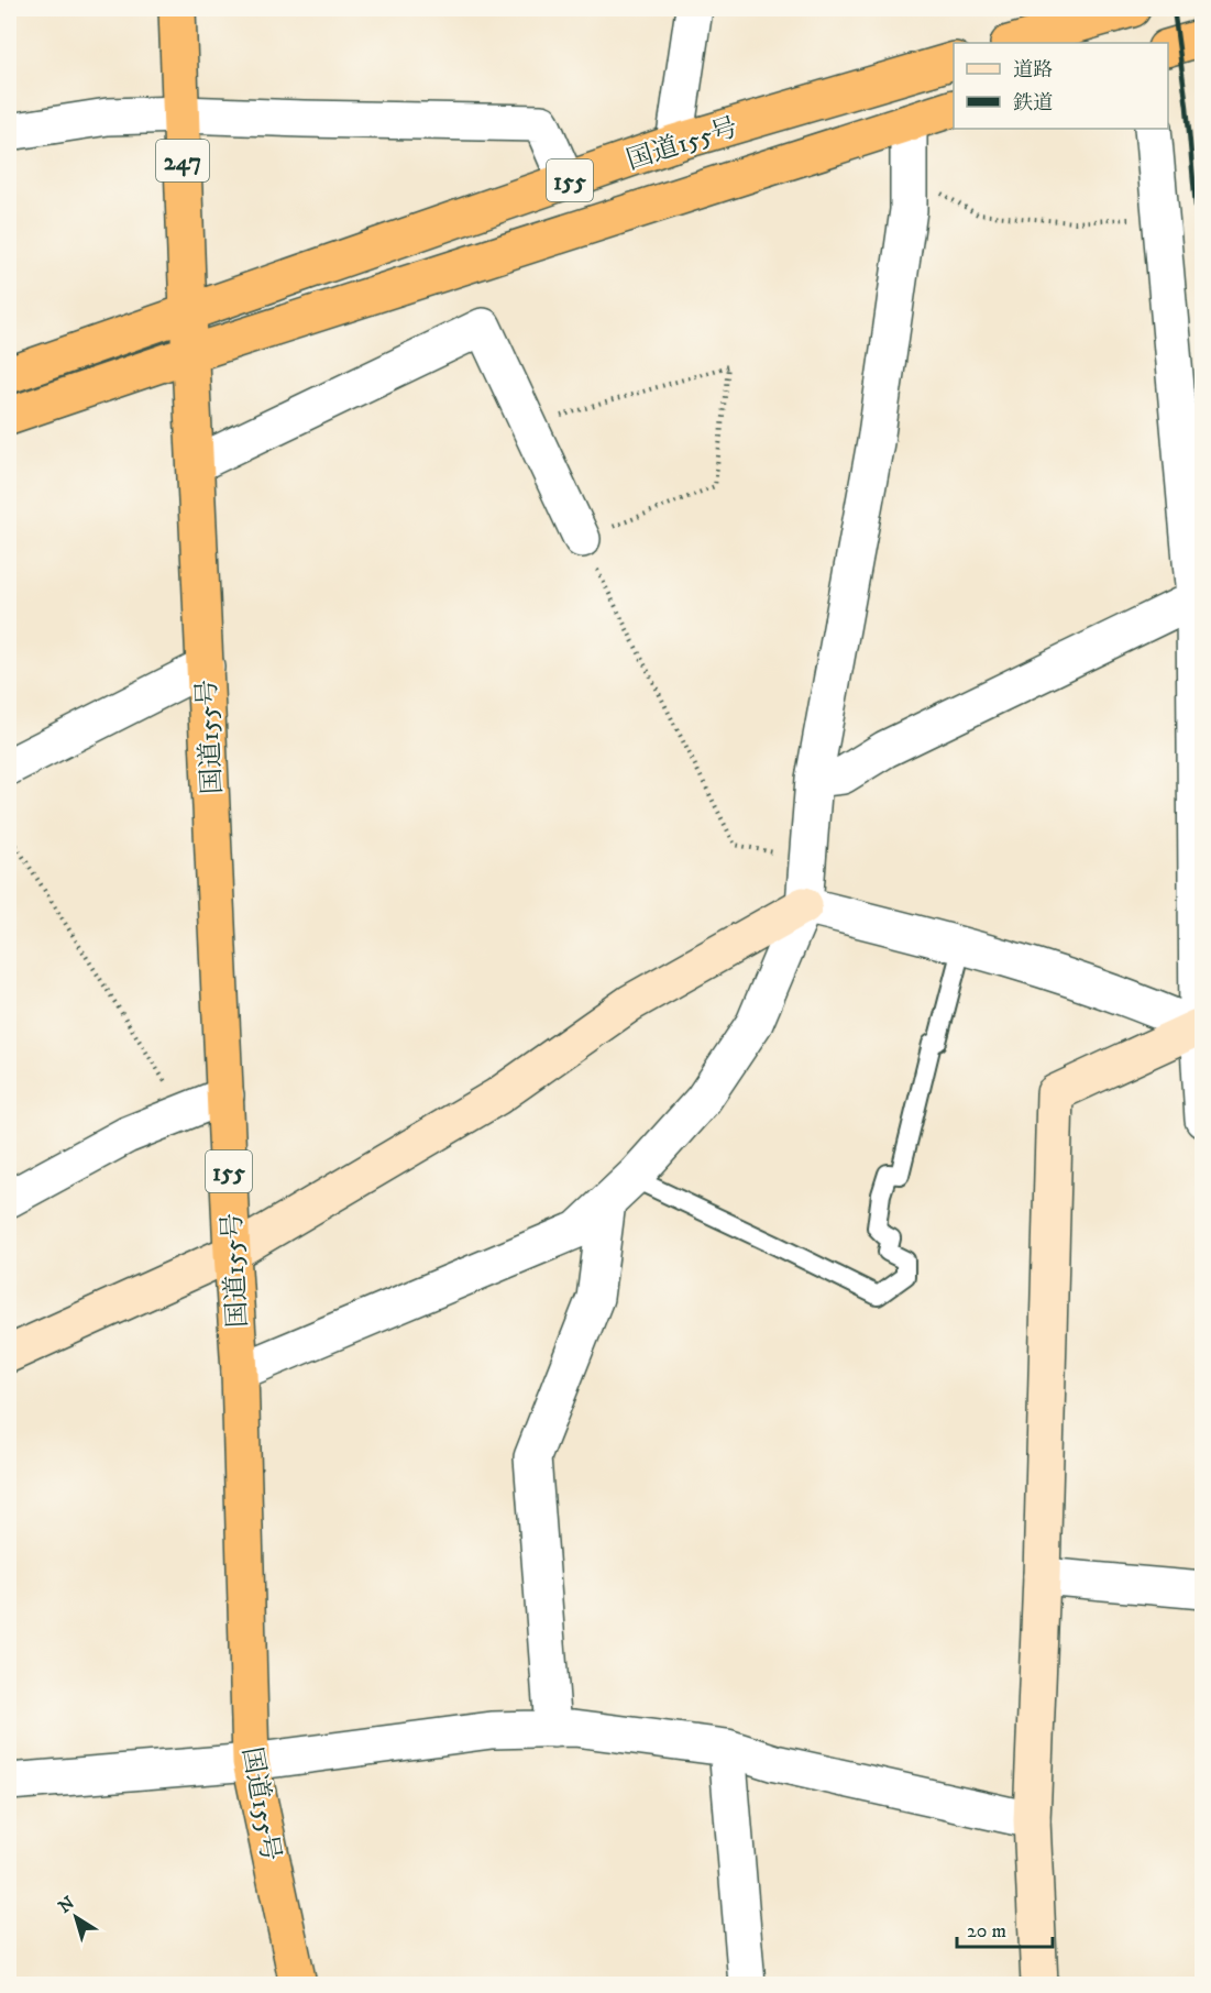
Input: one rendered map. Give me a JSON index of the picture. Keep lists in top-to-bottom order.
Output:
{
  "streets": {
    "highway": ["国道155号", "247", "155"]
  },
  "crossings": [
    ["国道155号", "247"]
  ],
  "legend": ["道路", "鉄道"],
  "scale_bar": "20 m",
  "north": "top left"
}
